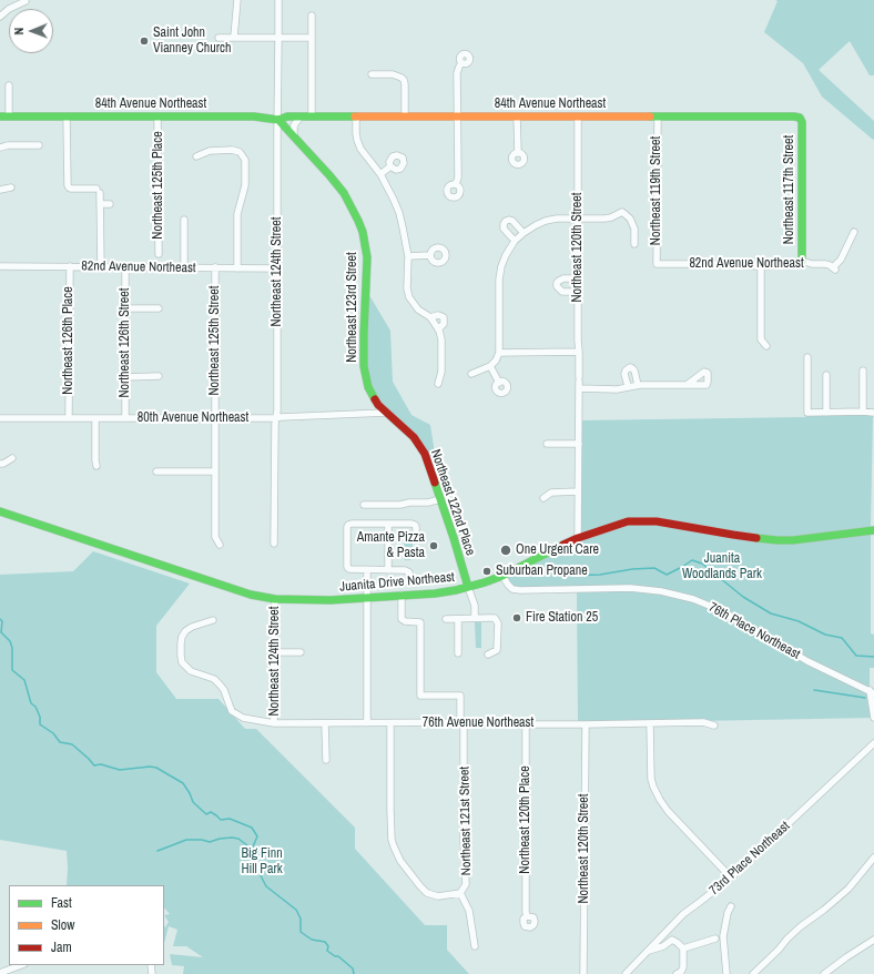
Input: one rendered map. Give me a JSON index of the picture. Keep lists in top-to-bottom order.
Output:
{
  "streets": {
    "street": [
      "84th Avenue Northeast",
      "Northeast 125th Place",
      "Northeast 117th Street",
      "Northeast 119th Street",
      "Northeast 120th Street",
      "82nd Avenue Northeast",
      "Northeast 124th Street",
      "Northeast 123rd Street",
      "Northeast 126th Place",
      "Northeast 125th Street",
      "Northeast 126th Street",
      "80th Avenue Northeast",
      "Northeast 122nd Place",
      "Juanita Drive Northeast",
      "76th Place Northeast",
      "76th Avenue Northeast",
      "Northeast 120th Place",
      "Northeast 121st Street",
      "73rd Place Northeast"
    ]
  },
  "crossings": [
    ["84th Avenue Northeast", "Northeast 125th Place"],
    ["84th Avenue Northeast", "Northeast 117th Street"],
    ["84th Avenue Northeast", "Northeast 119th Street"],
    ["84th Avenue Northeast", "Northeast 120th Street"],
    ["84th Avenue Northeast", "Northeast 124th Street"],
    ["84th Avenue Northeast", "Northeast 123rd Street"],
    ["Northeast 117th Street", "82nd Avenue Northeast"],
    ["Northeast 119th Street", "82nd Avenue Northeast"],
    ["Northeast 120th Street", "Juanita Drive Northeast"],
    ["Northeast 120th Street", "76th Avenue Northeast"],
    ["82nd Avenue Northeast", "Northeast 124th Street"],
    ["82nd Avenue Northeast", "Northeast 126th Place"],
    ["82nd Avenue Northeast", "Northeast 125th Street"],
    ["82nd Avenue Northeast", "Northeast 126th Street"],
    ["Northeast 124th Street", "Northeast 123rd Street"],
    ["Northeast 124th Street", "80th Avenue Northeast"],
    ["Northeast 124th Street", "Juanita Drive Northeast"],
    ["Northeast 124th Street", "76th Avenue Northeast"],
    ["Northeast 123rd Street", "80th Avenue Northeast"],
    ["Northeast 123rd Street", "Northeast 122nd Place"],
    ["Northeast 125th Street", "80th Avenue Northeast"],
    ["Northeast 126th Street", "80th Avenue Northeast"],
    ["80th Avenue Northeast", "Northeast 122nd Place"],
    ["Northeast 122nd Place", "Juanita Drive Northeast"],
    ["Juanita Drive Northeast", "76th Place Northeast"],
    ["Juanita Drive Northeast", "Northeast 121st Street"],
    ["76th Avenue Northeast", "Northeast 120th Place"],
    ["76th Avenue Northeast", "Northeast 121st Street"]
  ],
  "parks": ["Juanita Woodlands Park", "Big Finn Hill Park"],
  "places": [
    "Saint John Vianney Church",
    "Amante Pizza & Pasta",
    "One Urgent Care",
    "Suburban Propane",
    "Fire Station 25"
  ],
  "legend": ["Fast", "Slow", "Jam"],
  "north": "left"
}
